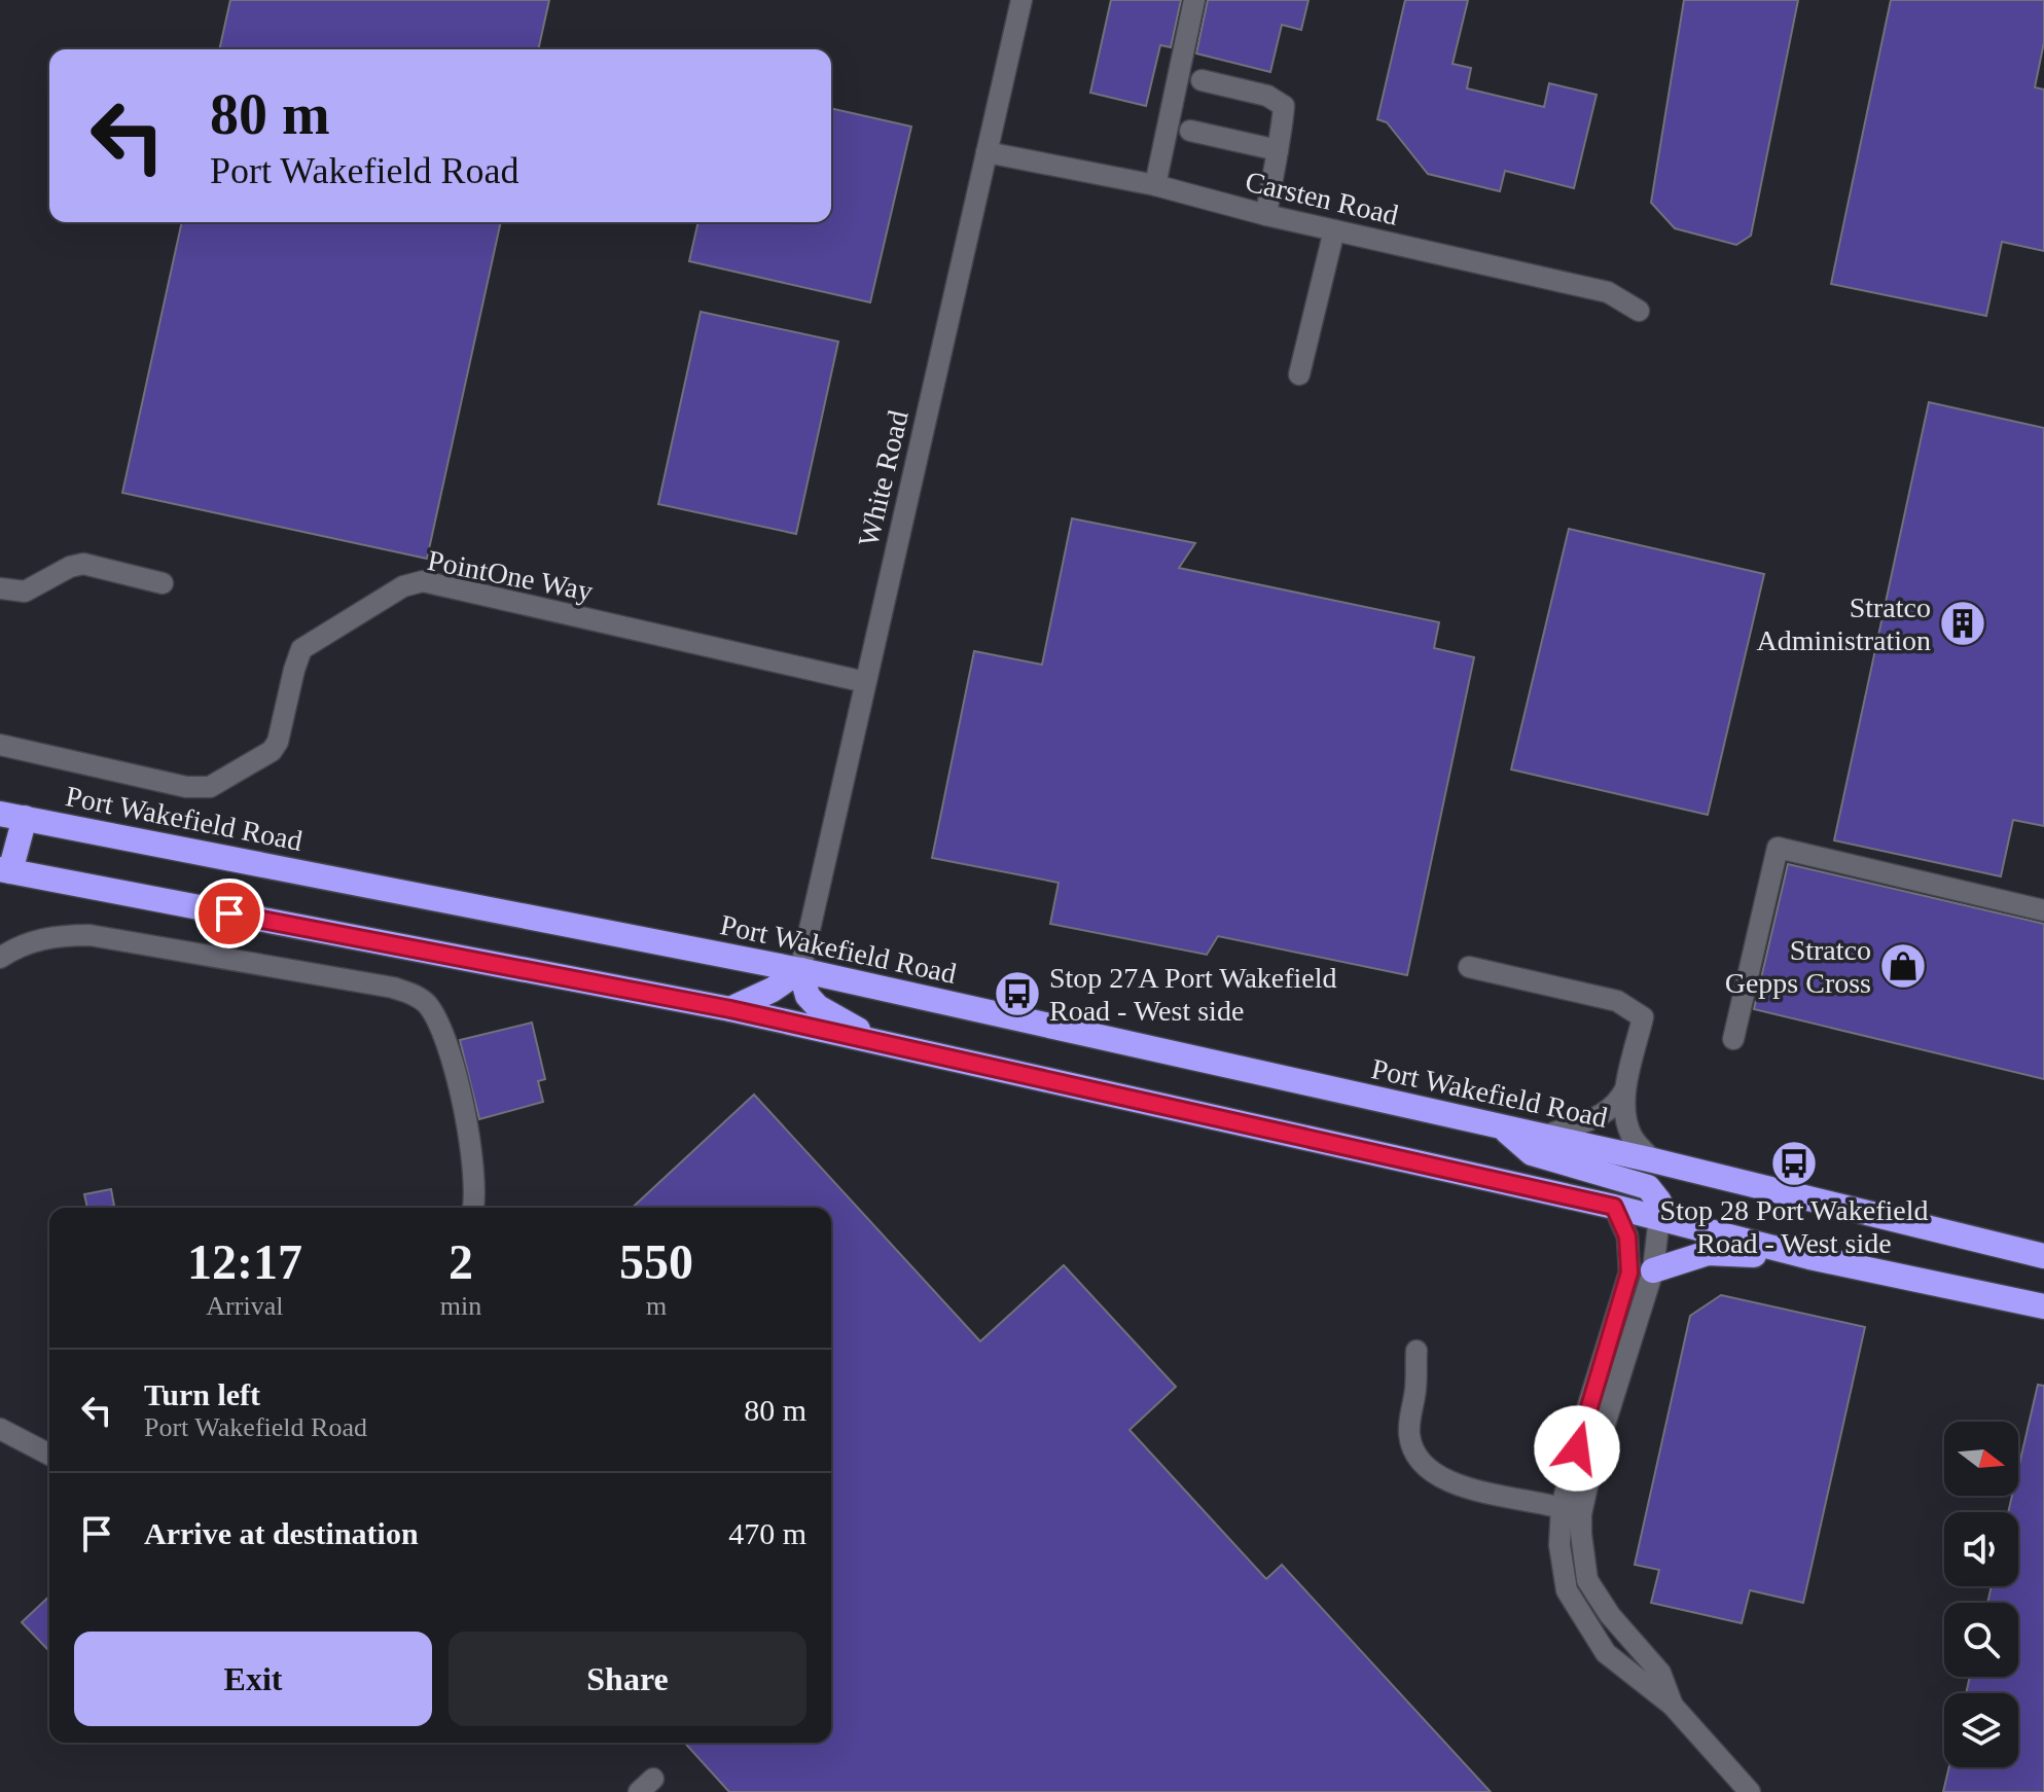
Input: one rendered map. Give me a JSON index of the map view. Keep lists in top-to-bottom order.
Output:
{
  "streets": {
    "highway": ["Port Wakefield Road"],
    "street": ["Carsten Road", "White Road", "PointOne Way"]
  },
  "crossings": [
    ["Carsten Road", "White Road"],
    ["White Road", "PointOne Way"],
    ["White Road", "Port Wakefield Road"]
  ],
  "places": {
    "building": ["Stratco Administration"],
    "shop": ["Stratco Gepps Cross"],
    "bus stop": ["Stop 27A Port Wakefield Road - West side", "Stop 28 Port Wakefield Road - West side"]
  },
  "north": "right",
  "page": {
    "turn": ["80 m", "Port Wakefield Road"],
    "eta": [
      "12:17",
      "Arrival",
      "2",
      "min",
      "550",
      "m"
    ],
    "list": [
      {
        "name": "Turn left",
        "note": "Port Wakefield Road",
        "value": "80 m"
      },
      {
        "name": "Arrive at destination",
        "value": "470 m"
      }
    ],
    "buttons": ["Exit", "Share"]
  }
}
